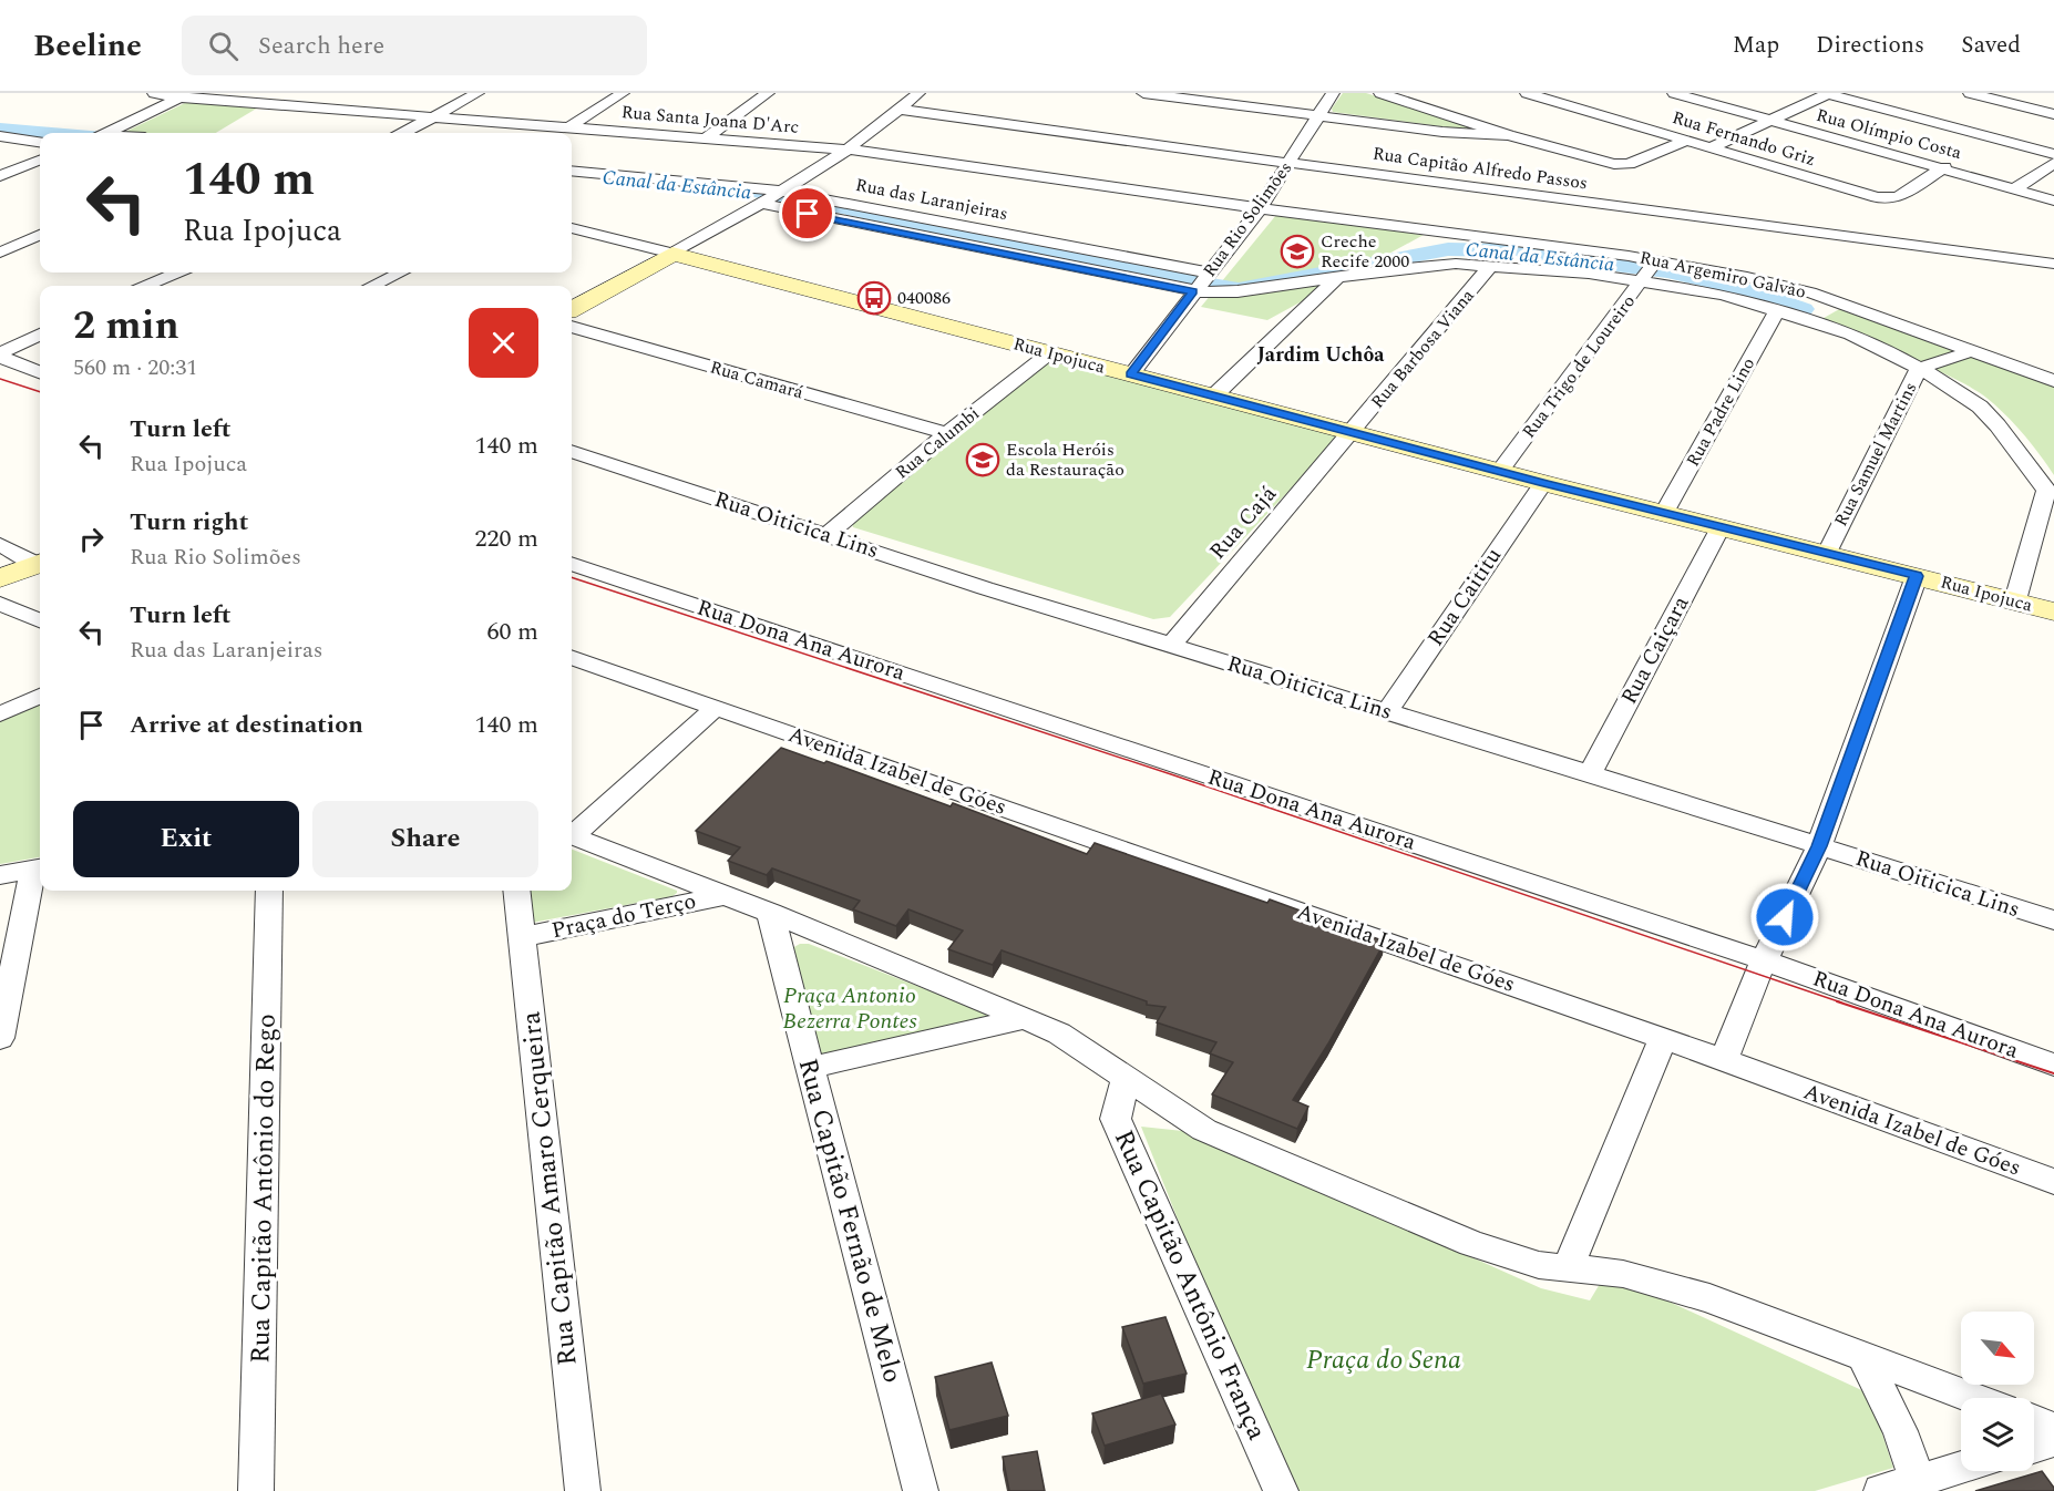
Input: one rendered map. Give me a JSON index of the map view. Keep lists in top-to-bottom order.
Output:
{
  "streets": {
    "main road": ["Rua Ipojuca"],
    "street": [
      "Rua Santa Joana D'Arc",
      "Rua Olímpio Costa",
      "Rua Fernando Griz",
      "Rua Capitão Alfredo Passos",
      "Rua das Laranjeiras",
      "Rua Rio Solimões",
      "Rua Argemiro Galvão",
      "Rua Barbosa Viana",
      "Rua Trigo de Loureiro",
      "Rua Camará",
      "Rua Padre Lino",
      "Rua Calumbi",
      "Rua Samuel Martins",
      "Rua Cajá",
      "Rua Oiticica Lins",
      "Rua Caititu",
      "Rua Dona Ana Aurora",
      "Rua Caiçara",
      "Avenida Izabel de Góes",
      "Praça do Terço",
      "Rua Capitão Antônio do Rego",
      "Rua Capitão Amaro Cerqueira",
      "Rua Capitão Fernão de Melo",
      "Rua Capitão Antônio França"
    ]
  },
  "crossings": [
    ["Rua Santa Joana D'Arc", "Rua Rio Solimões"],
    ["Rua Santa Joana D'Arc", "Rua Argemiro Galvão"],
    ["Rua Olímpio Costa", "Rua Fernando Griz"],
    ["Rua Capitão Alfredo Passos", "Rua Rio Solimões"],
    ["Rua das Laranjeiras", "Rua Rio Solimões"],
    ["Rua das Laranjeiras", "Rua Argemiro Galvão"],
    ["Rua Rio Solimões", "Rua Argemiro Galvão"],
    ["Rua Rio Solimões", "Rua Ipojuca"],
    ["Rua Argemiro Galvão", "Rua Barbosa Viana"],
    ["Rua Argemiro Galvão", "Rua Trigo de Loureiro"],
    ["Rua Argemiro Galvão", "Rua Padre Lino"],
    ["Rua Argemiro Galvão", "Rua Samuel Martins"],
    ["Rua Barbosa Viana", "Rua Ipojuca"],
    ["Rua Barbosa Viana", "Rua Cajá"],
    ["Rua Ipojuca", "Rua Trigo de Loureiro"],
    ["Rua Ipojuca", "Rua Padre Lino"],
    ["Rua Ipojuca", "Rua Calumbi"],
    ["Rua Ipojuca", "Rua Samuel Martins"],
    ["Rua Ipojuca", "Rua Cajá"],
    ["Rua Ipojuca", "Rua Caititu"],
    ["Rua Ipojuca", "Rua Caiçara"],
    ["Rua Camará", "Rua Calumbi"],
    ["Rua Calumbi", "Rua Oiticica Lins"],
    ["Rua Cajá", "Rua Oiticica Lins"],
    ["Rua Oiticica Lins", "Rua Caititu"],
    ["Rua Oiticica Lins", "Rua Caiçara"],
    ["Praça do Terço", "Rua Capitão Amaro Cerqueira"]
  ],
  "districts": ["Jardim Uchôa"],
  "water": ["Canal da Estância"],
  "parks": ["Praça Antonio Bezerra Pontes", "Praça do Sena"],
  "places": {
    "school or university": ["Creche Recife 2000", "Escola Heróis da Restauração"],
    "bus stop": ["040086"]
  },
  "north": "bottom right",
  "page": {
    "header": "Beeline",
    "search": "Search here",
    "nav": ["Map", "Directions", "Saved"],
    "turn": ["140 m", "Rua Ipojuca"],
    "heading": ["2 min", "560 m · 20:31"],
    "list": [
      {
        "name": "Turn left",
        "note": "Rua Ipojuca",
        "value": "140 m"
      },
      {
        "name": "Turn right",
        "note": "Rua Rio Solimões",
        "value": "220 m"
      },
      {
        "name": "Turn left",
        "note": "Rua das Laranjeiras",
        "value": "60 m"
      },
      {
        "name": "Arrive at destination",
        "value": "140 m"
      }
    ],
    "buttons": ["Exit", "Share"]
  }
}
